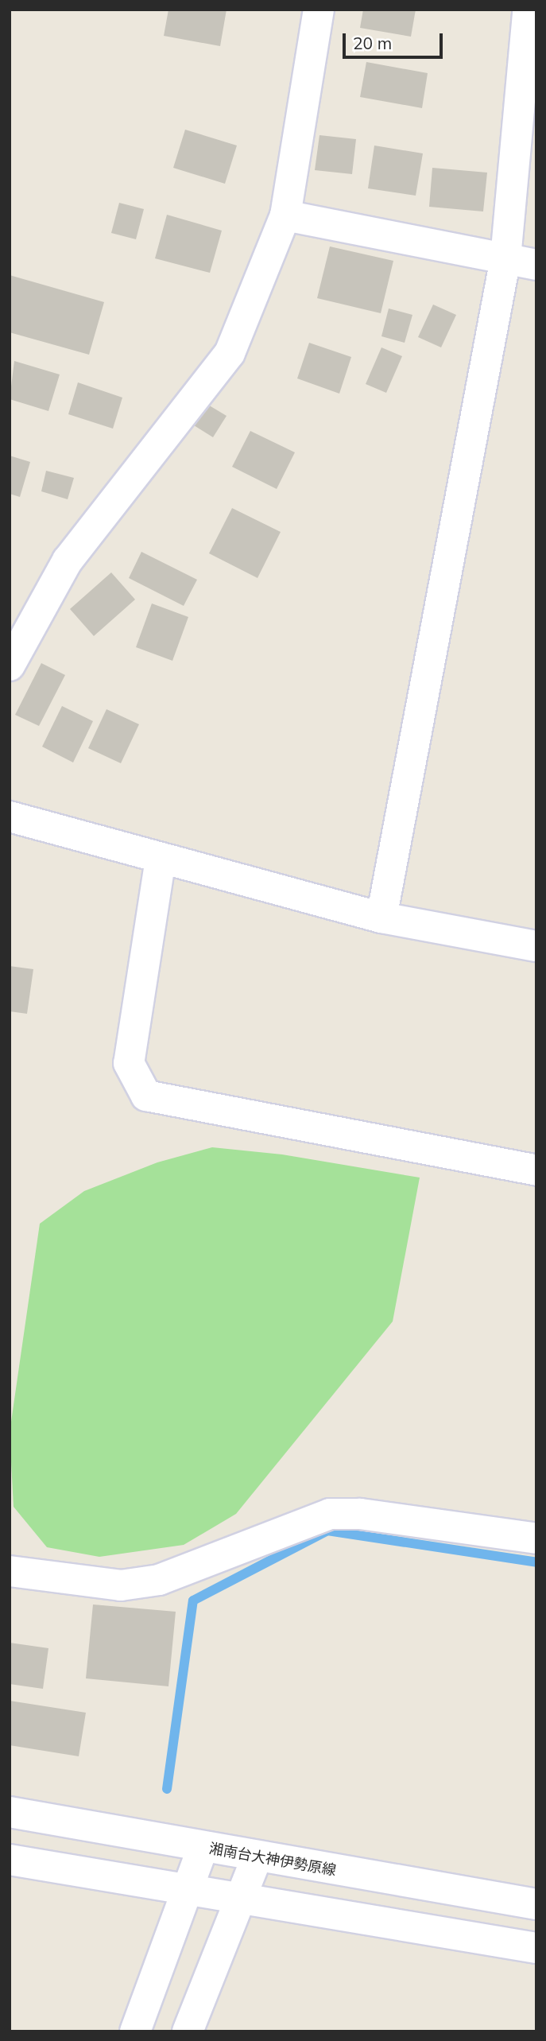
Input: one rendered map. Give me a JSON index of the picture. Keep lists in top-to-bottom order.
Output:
{
  "streets": {
    "street": ["湘南台大神伊勢原線"]
  },
  "scale_bar": "20 m"
}
